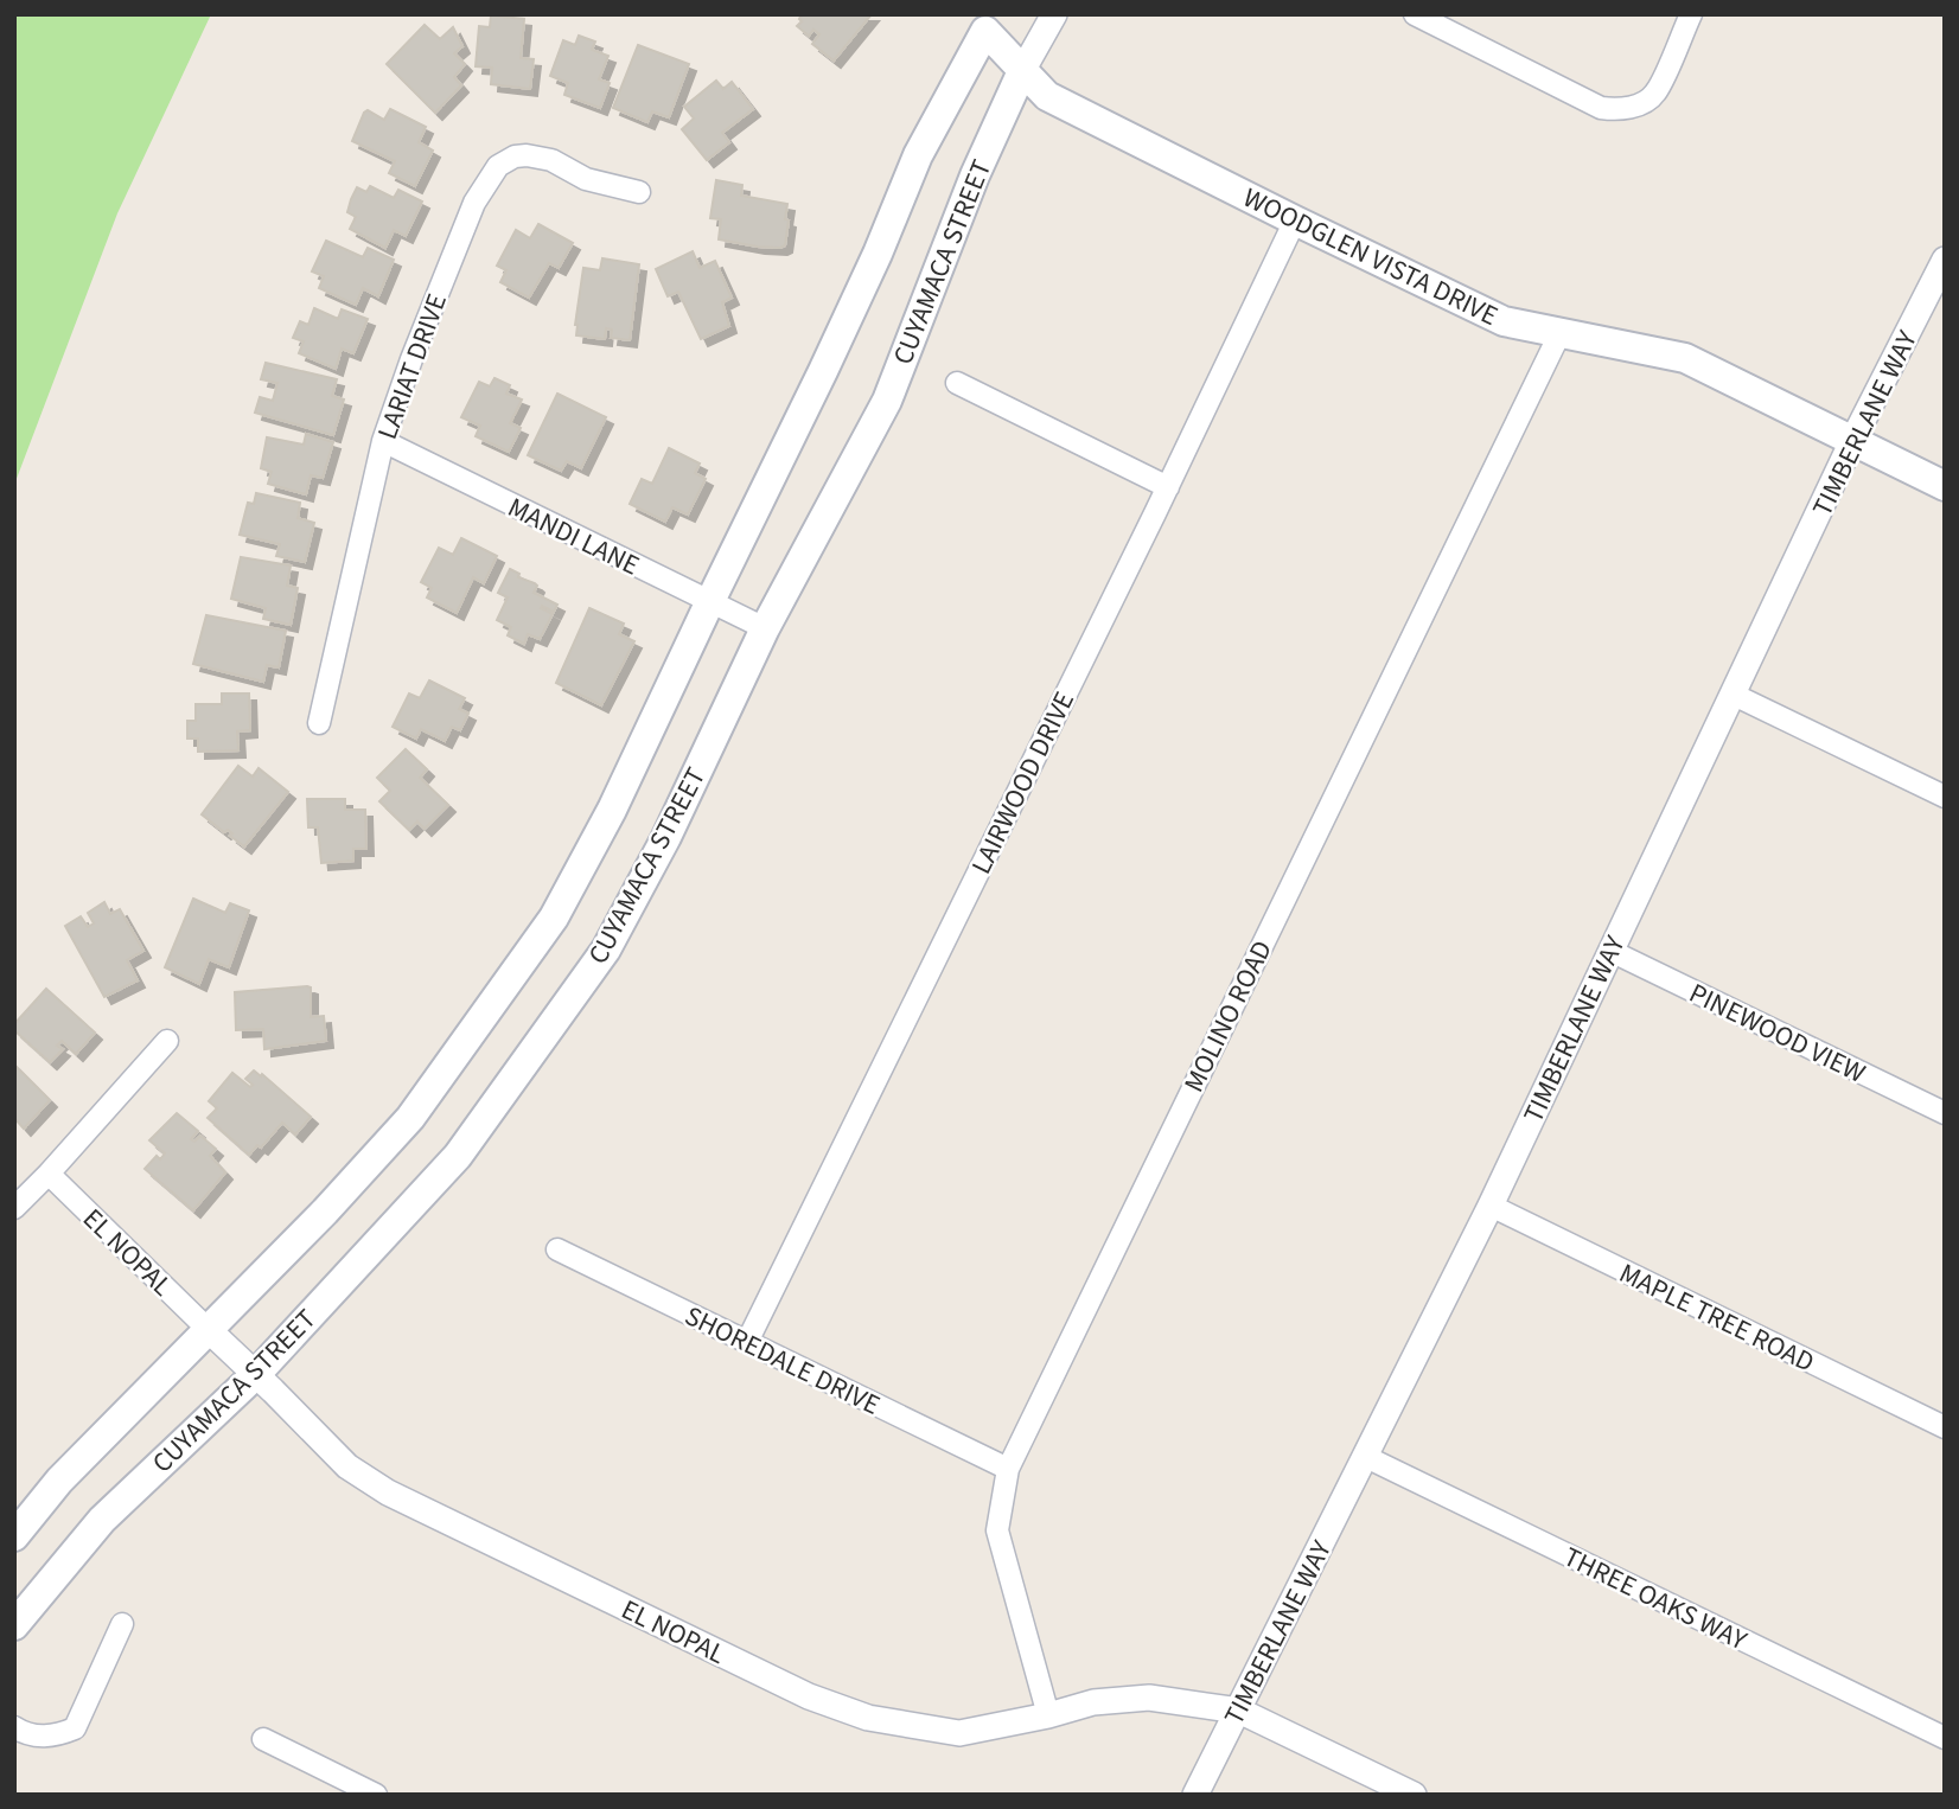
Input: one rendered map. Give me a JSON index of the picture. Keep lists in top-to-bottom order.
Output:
{
  "streets": {
    "main road": ["WOODGLEN VISTA DRIVE", "CUYAMACA STREET"],
    "street": [
      "LARIAT DRIVE",
      "TIMBERLANE WAY",
      "MANDI LANE",
      "LAIRWOOD DRIVE",
      "MOLINO ROAD",
      "PINEWOOD VIEW",
      "EL NOPAL",
      "MAPLE TREE ROAD",
      "SHOREDALE DRIVE",
      "THREE OAKS WAY"
    ]
  },
  "crossings": [
    ["WOODGLEN VISTA DRIVE", "CUYAMACA STREET"],
    ["WOODGLEN VISTA DRIVE", "TIMBERLANE WAY"],
    ["WOODGLEN VISTA DRIVE", "LAIRWOOD DRIVE"],
    ["WOODGLEN VISTA DRIVE", "MOLINO ROAD"],
    ["CUYAMACA STREET", "MANDI LANE"],
    ["CUYAMACA STREET", "EL NOPAL"],
    ["LARIAT DRIVE", "MANDI LANE"],
    ["TIMBERLANE WAY", "PINEWOOD VIEW"],
    ["TIMBERLANE WAY", "EL NOPAL"],
    ["TIMBERLANE WAY", "MAPLE TREE ROAD"],
    ["TIMBERLANE WAY", "THREE OAKS WAY"],
    ["LAIRWOOD DRIVE", "SHOREDALE DRIVE"],
    ["MOLINO ROAD", "EL NOPAL"],
    ["MOLINO ROAD", "SHOREDALE DRIVE"]
  ]
}
